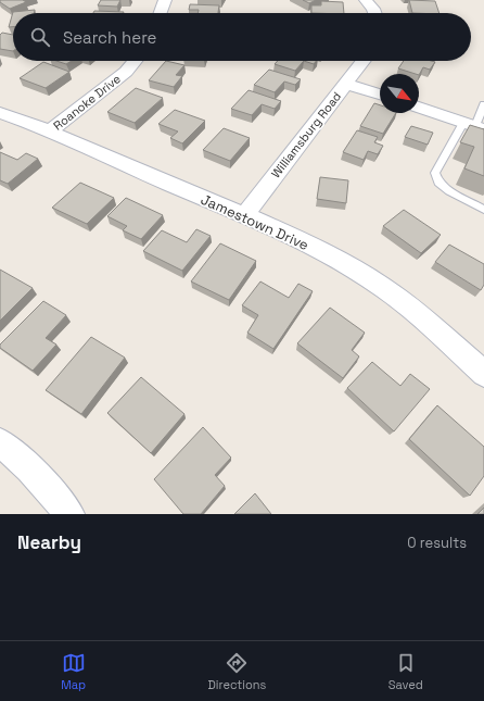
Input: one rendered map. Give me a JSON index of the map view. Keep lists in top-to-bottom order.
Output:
{
  "streets": {
    "street": ["Roanoke Drive", "Williamsburg Road", "Jamestown Drive"]
  },
  "crossings": [
    ["Roanoke Drive", "Jamestown Drive"],
    ["Williamsburg Road", "Jamestown Drive"]
  ],
  "north": "bottom right",
  "page": {
    "search": "Search here",
    "heading": ["Nearby", "0 results"],
    "nav": ["Map", "Directions", "Saved"]
  }
}
